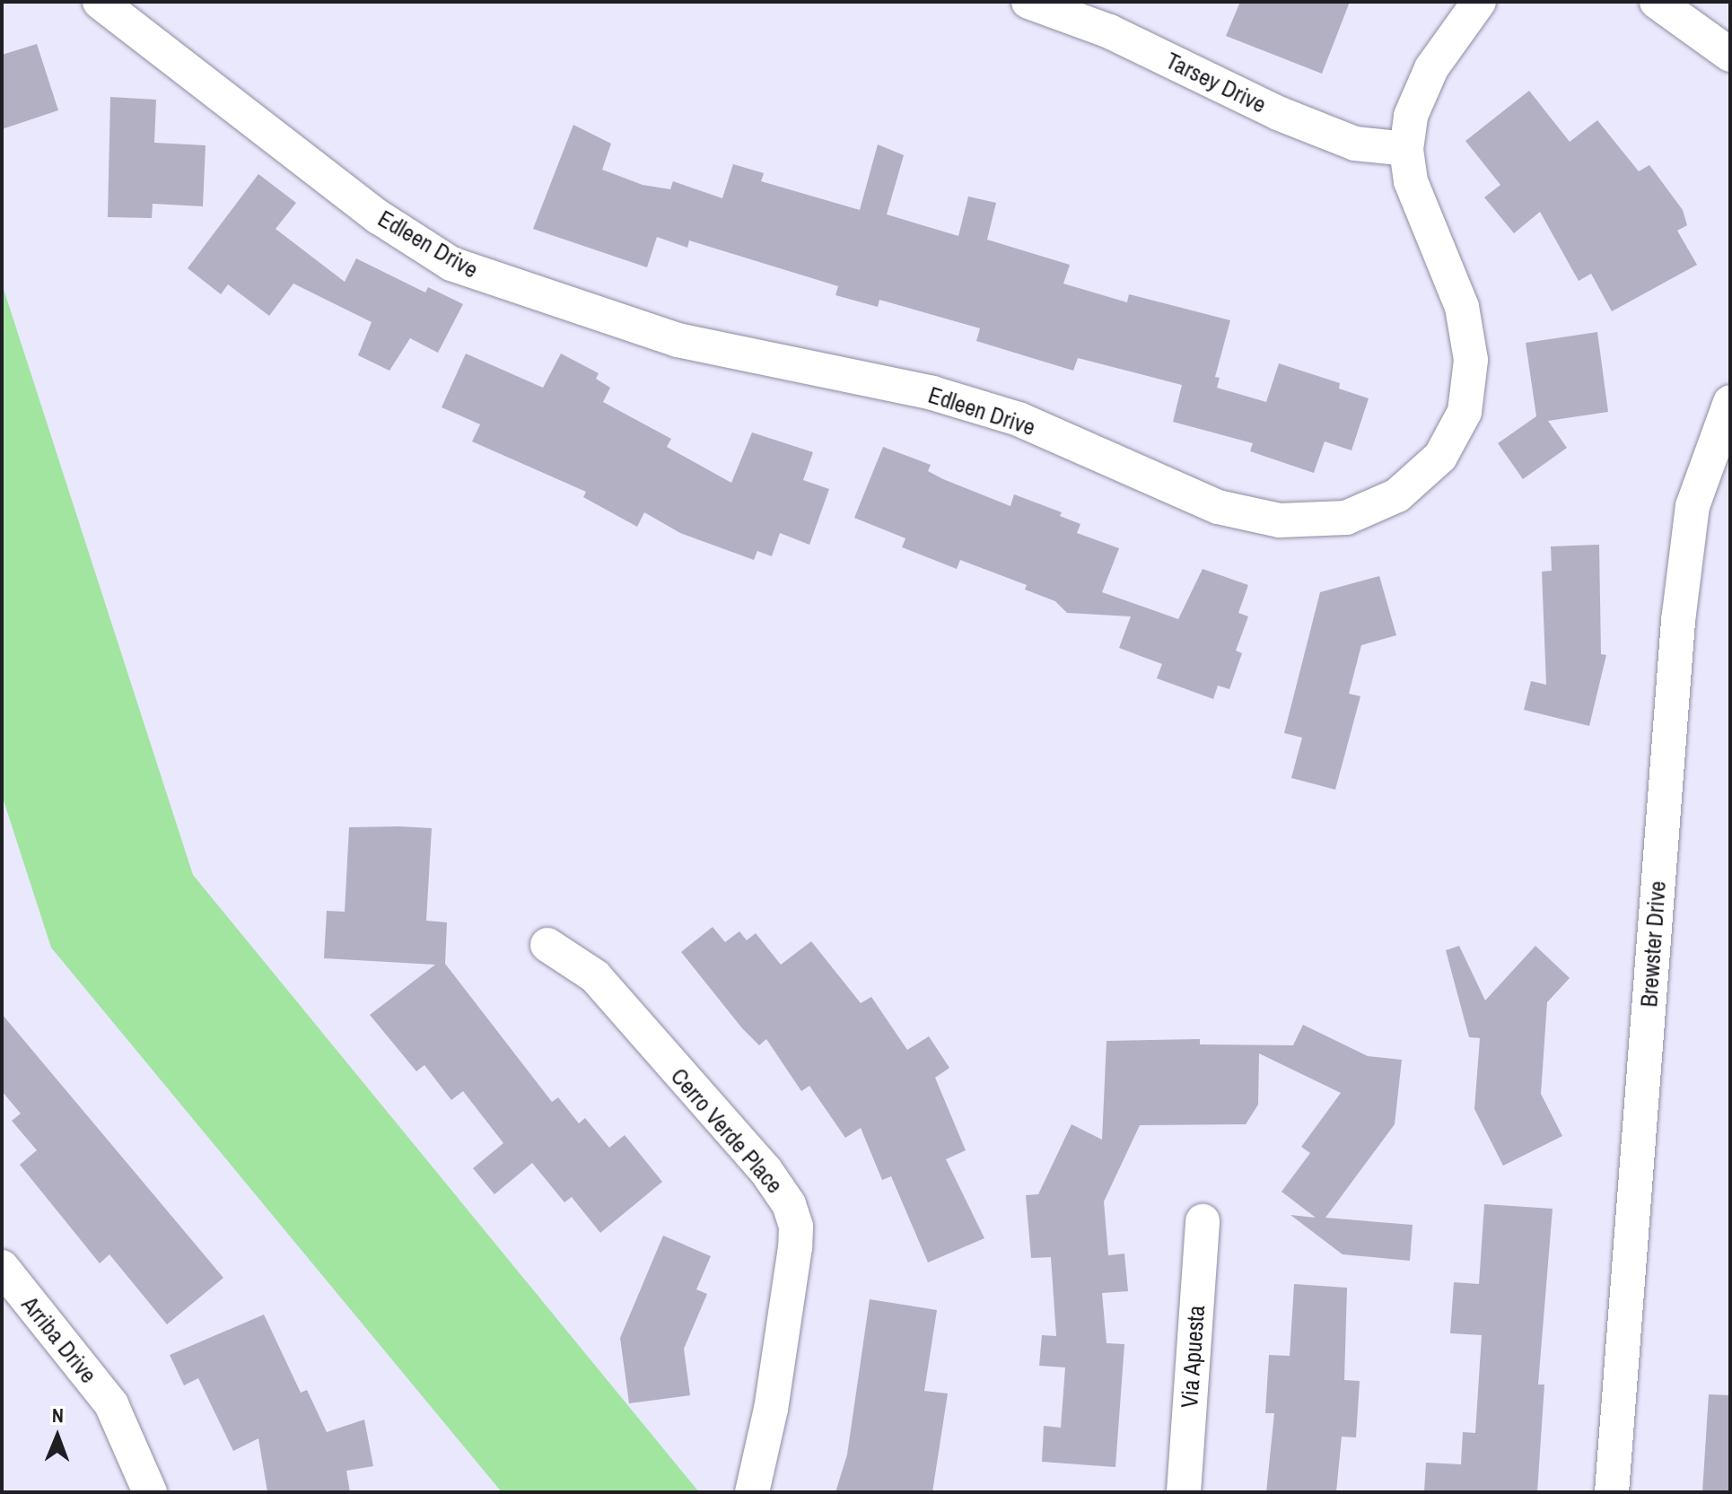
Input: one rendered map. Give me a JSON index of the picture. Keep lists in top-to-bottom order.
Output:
{
  "streets": {
    "street": [
      "Tarsey Drive",
      "Edleen Drive",
      "Brewster Drive",
      "Cerro Verde Place",
      "Arriba Drive",
      "Via Apuesta"
    ]
  },
  "crossings": [
    ["Tarsey Drive", "Edleen Drive"]
  ],
  "north": "top"
}
